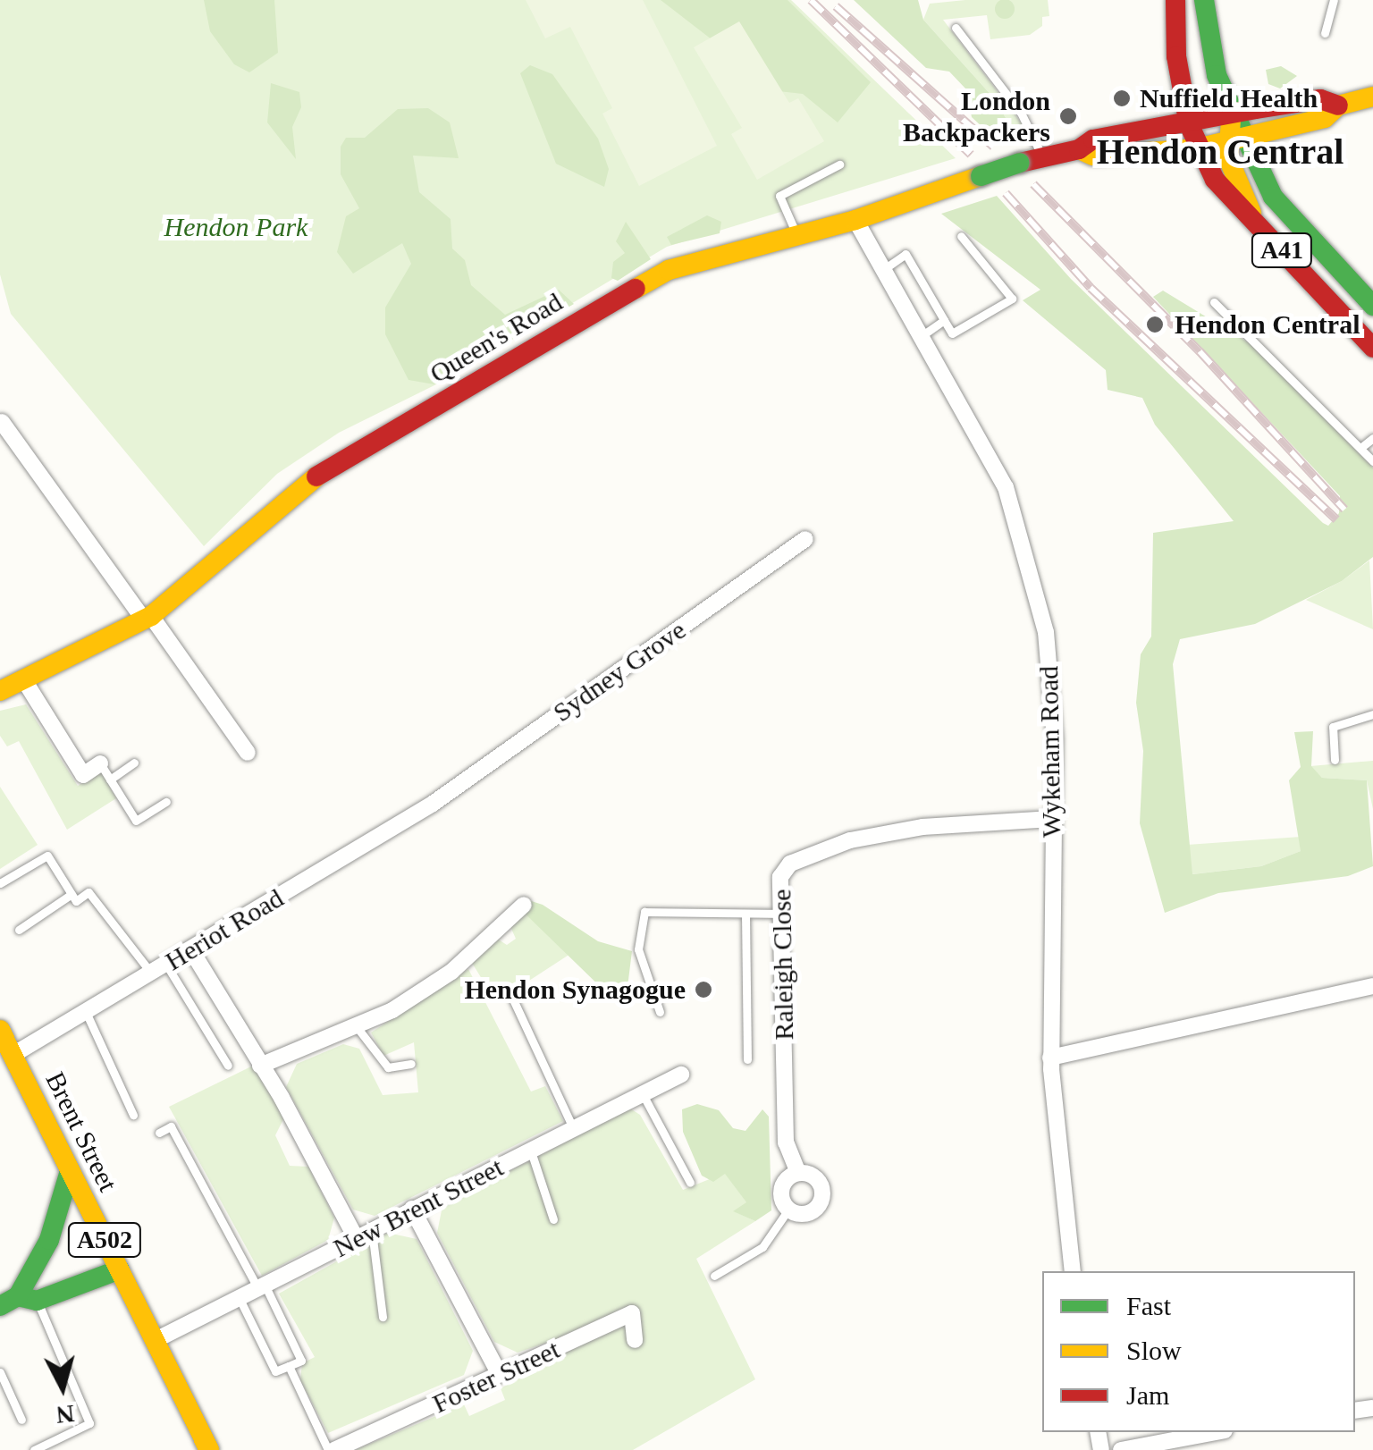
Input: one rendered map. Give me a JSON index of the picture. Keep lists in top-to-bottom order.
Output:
{
  "streets": {
    "main road": [
      "A41",
      "Queen's Road",
      "Brent Street",
      "A502"
    ],
    "street": [
      "Sydney Grove",
      "Wykeham Road",
      "Heriot Road",
      "Raleigh Close",
      "New Brent Street",
      "Foster Street"
    ]
  },
  "crossings": [
    ["A41", "Queen's Road"],
    ["Queen's Road", "Wykeham Road"],
    ["Sydney Grove", "Heriot Road"],
    ["Wykeham Road", "Raleigh Close"],
    ["Heriot Road", "Brent Street"],
    ["Brent Street", "New Brent Street"]
  ],
  "districts": ["Hendon Central"],
  "parks": ["Hendon Park"],
  "places": [
    "Nuffield Health",
    "London Backpackers",
    "Hendon Central",
    "Hendon Synagogue"
  ],
  "legend": ["Fast", "Slow", "Jam"],
  "north": "bottom"
}
